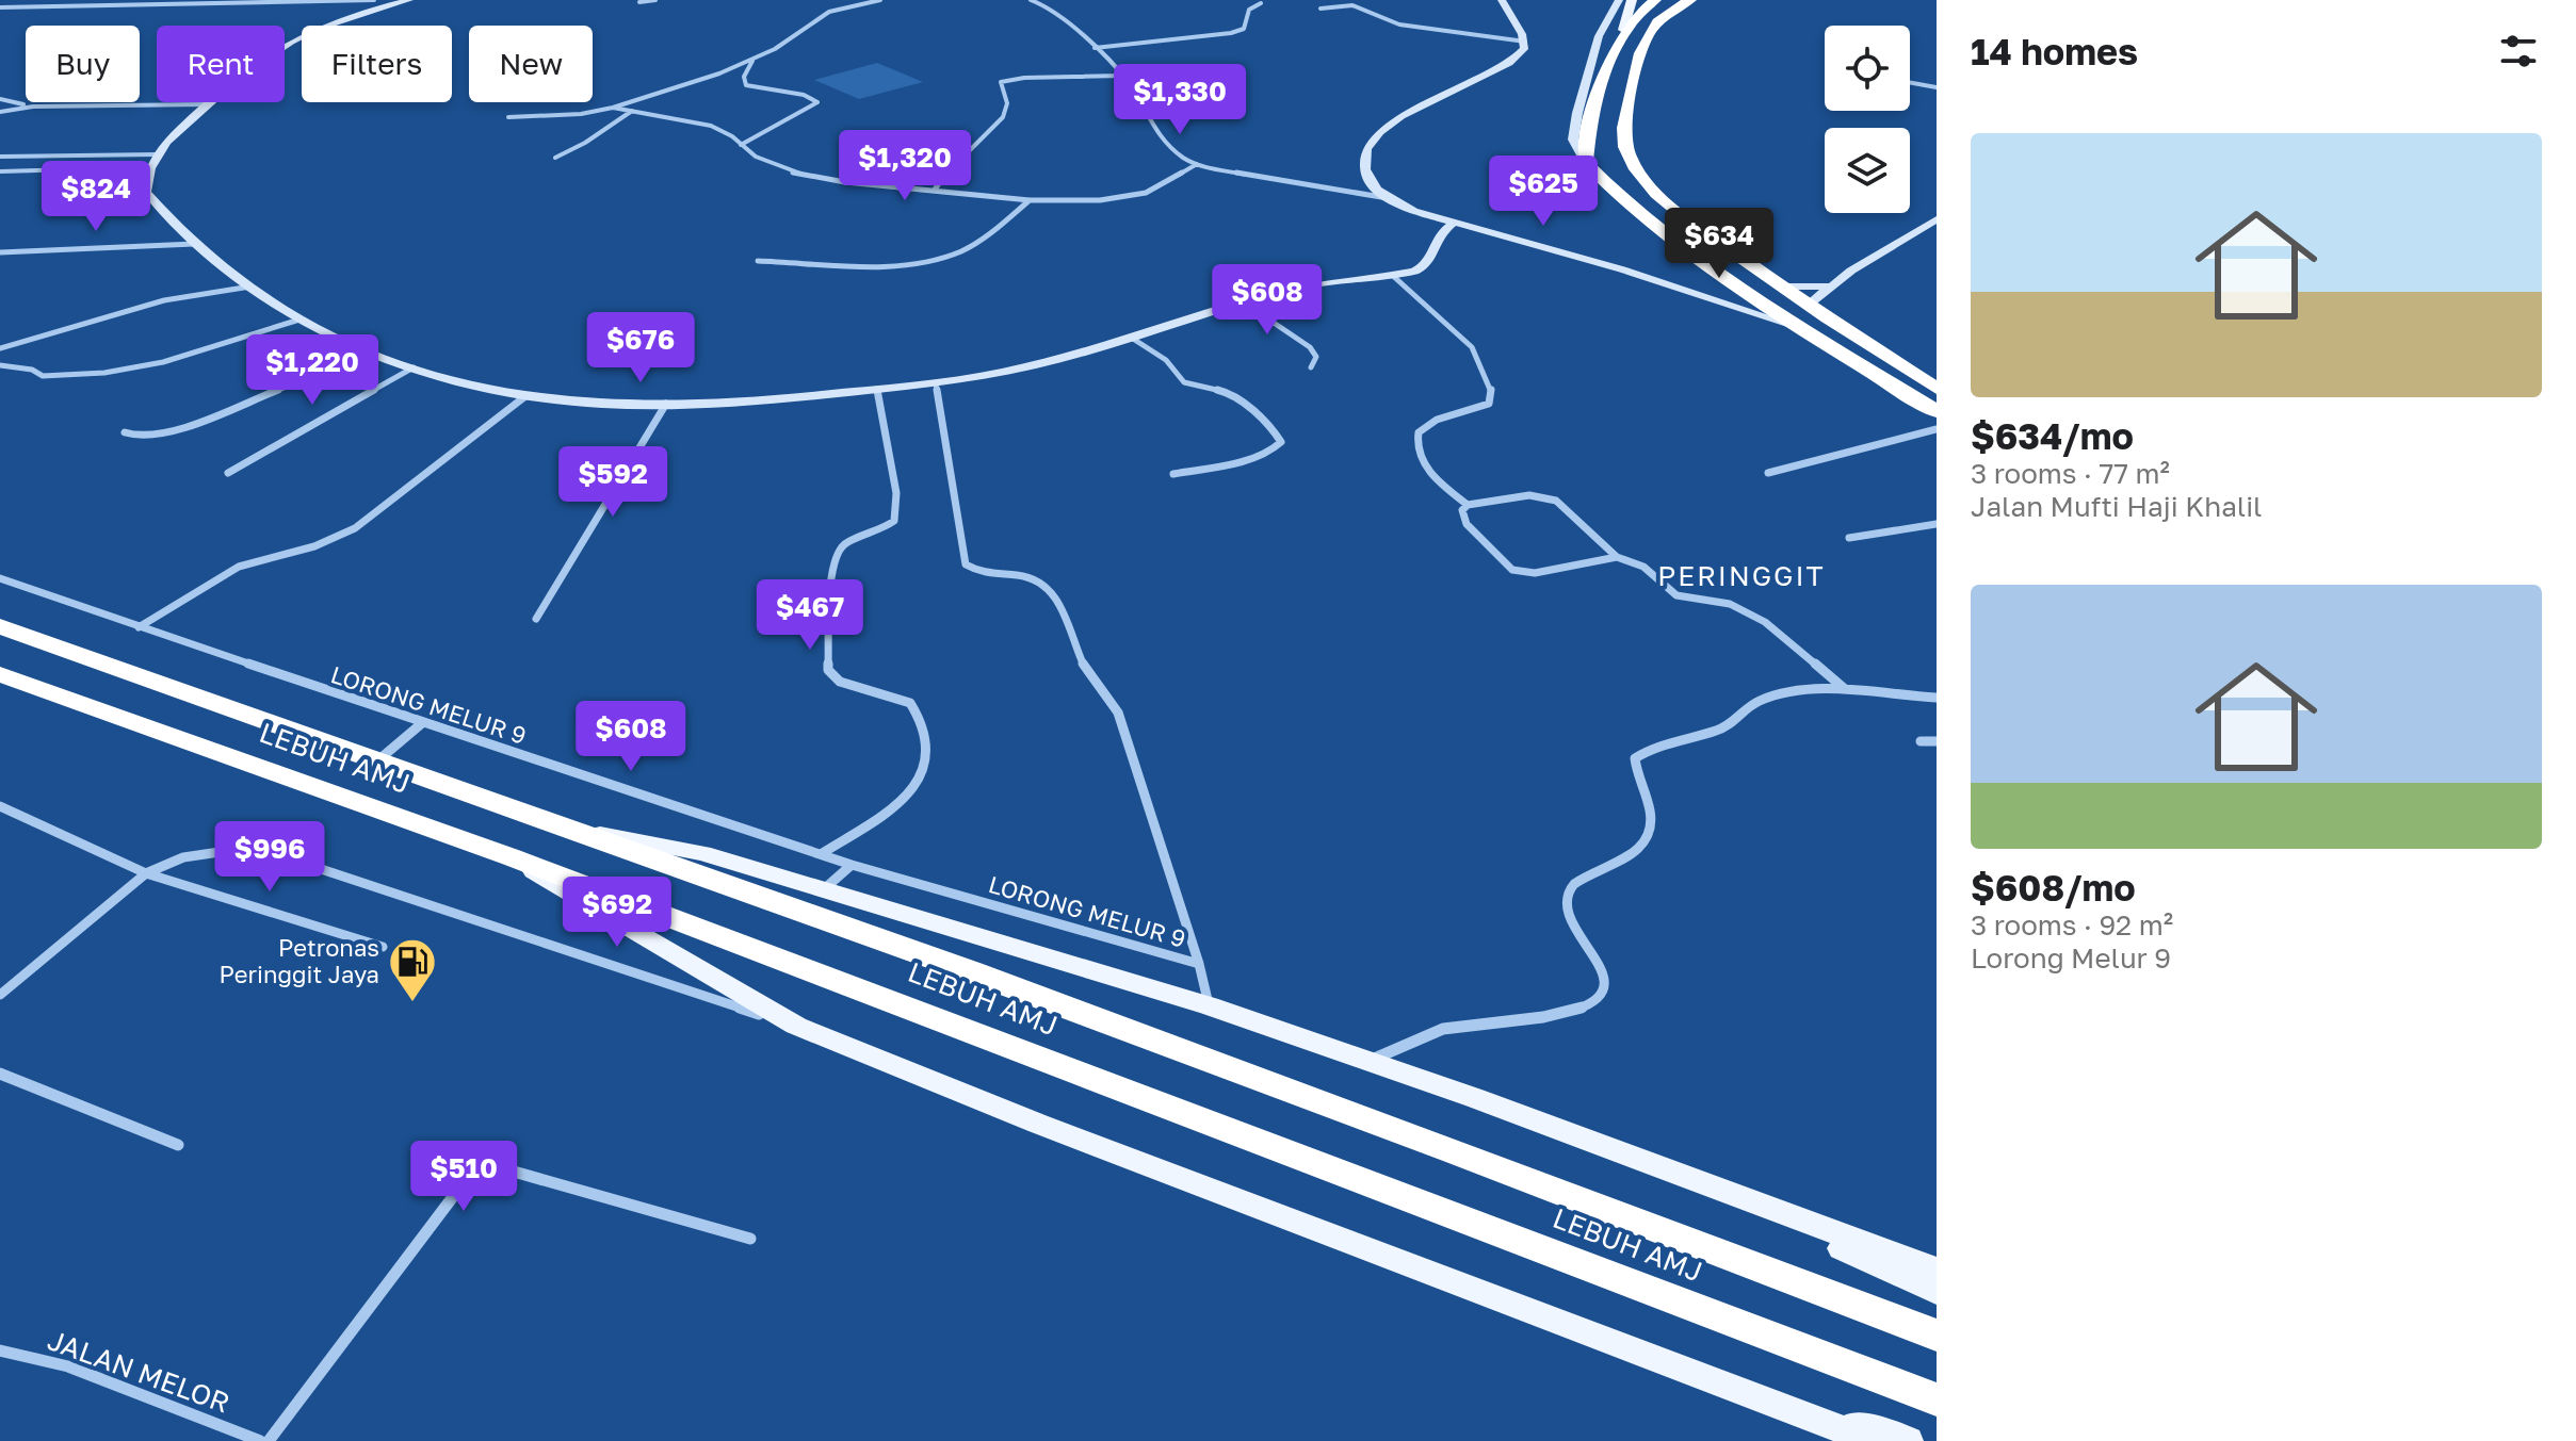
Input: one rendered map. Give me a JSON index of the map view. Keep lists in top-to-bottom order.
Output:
{
  "streets": {
    "highway": ["LEBUH AMJ"],
    "street": ["LORONG MELUR 9", "JALAN MELOR"]
  },
  "districts": ["PERINGGIT"],
  "places": {
    "fuel station": ["Petronas Peringgit Jaya"]
  },
  "page": {
    "heading": "14 homes",
    "chip": [
      "Buy",
      "Rent",
      "Filters",
      "New"
    ],
    "price": [
      "$1,330",
      "$1,320",
      "$625",
      "$824",
      "$634",
      "$608",
      "$676",
      "$1,220",
      "$592",
      "$467",
      "$608",
      "$996",
      "$692",
      "$510"
    ],
    "list": [
      {
        "name": "$634/mo",
        "note": "3 rooms · 77 m² · Jalan Mufti Haji Khalil"
      },
      {
        "name": "$608/mo",
        "note": "3 rooms · 92 m² · Lorong Melur 9"
      }
    ]
  }
}
